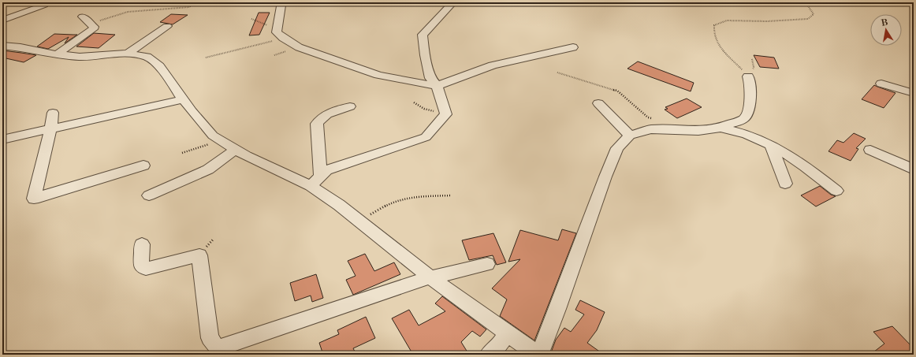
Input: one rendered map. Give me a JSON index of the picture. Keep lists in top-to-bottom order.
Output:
{
  "north": "top"
}
